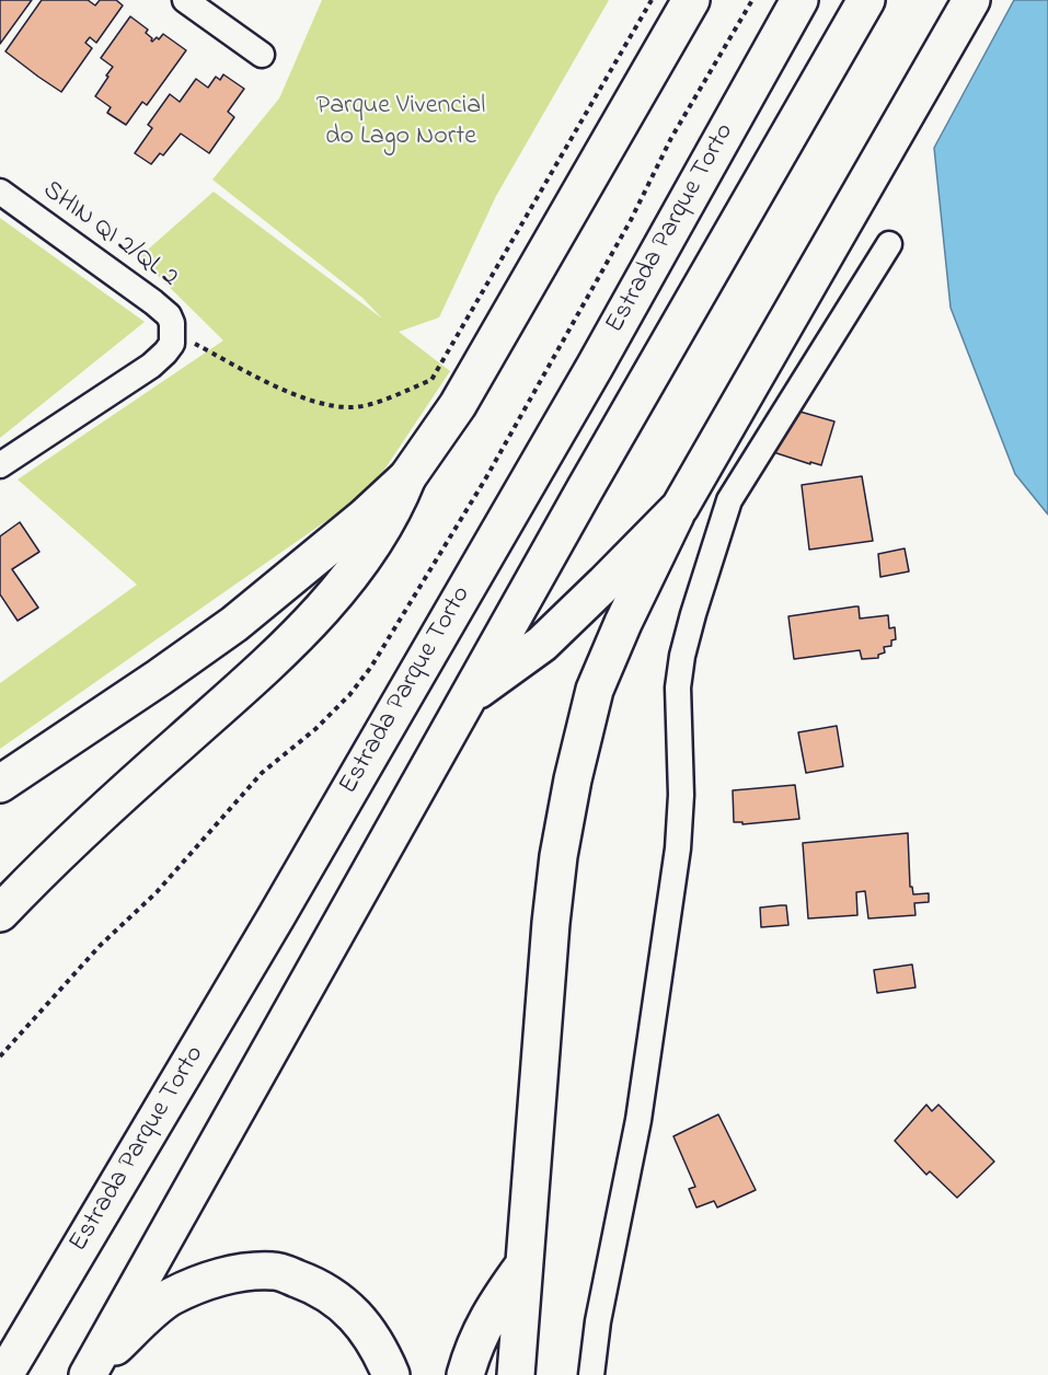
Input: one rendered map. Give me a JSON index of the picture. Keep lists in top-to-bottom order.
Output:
{
  "streets": {
    "main road": ["Estrada Parque Torto"],
    "street": ["SHIN QI 2/QL 2"]
  },
  "parks": ["Parque Vivencial do Lago Norte"]
}
